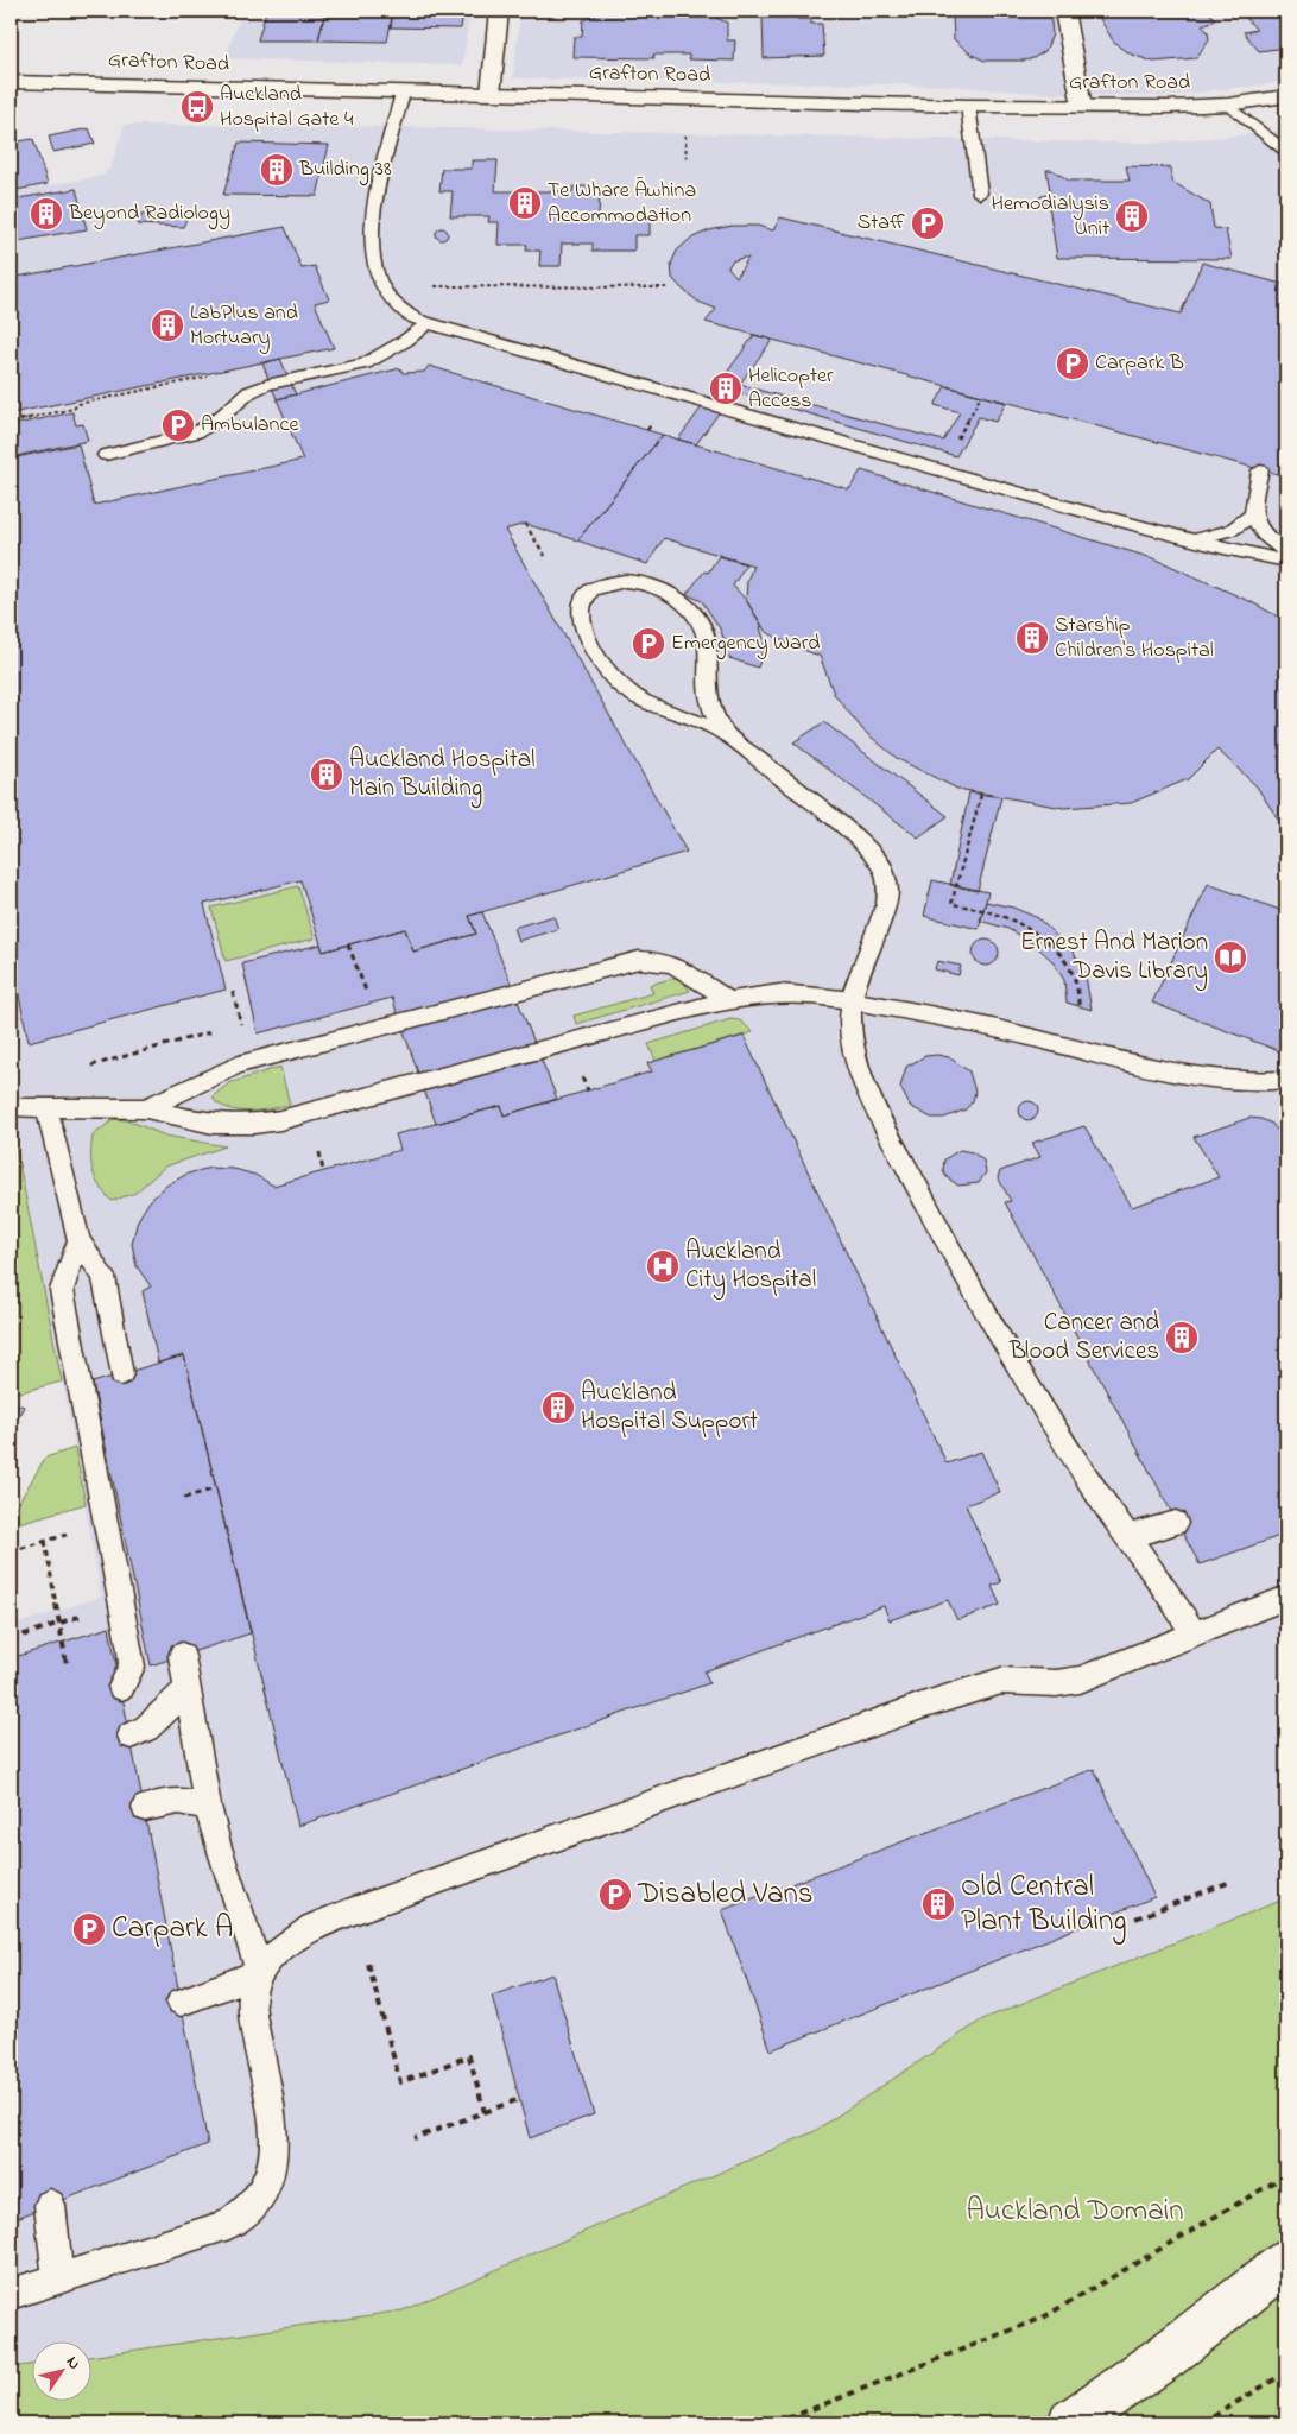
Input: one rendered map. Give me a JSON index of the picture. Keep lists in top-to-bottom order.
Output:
{
  "streets": {
    "main road": ["Grafton Road"]
  },
  "parks": ["Auckland Domain"],
  "places": {
    "bus stop": ["Auckland Hospital Gate 4"],
    "building": [
      "Building 38",
      "Te Whare Āwhina Accommodation",
      "Beyond Radiology",
      "Hemodialysis Unit",
      "LabPlus and Mortuary",
      "Helicopter Access",
      "Starship Children's Hospital",
      "Auckland Hospital Main Building",
      "Cancer and Blood Services",
      "Auckland Hospital Support",
      "Old Central Plant Building"
    ],
    "parking": [
      "Staff",
      "Carpark B",
      "Ambulance",
      "Emergency Ward",
      "Disabled Vans",
      "Carpark A"
    ],
    "library": ["Ernest And Marion Davis Library"],
    "hospital": ["Auckland City Hospital"]
  },
  "north": "top right"
}
